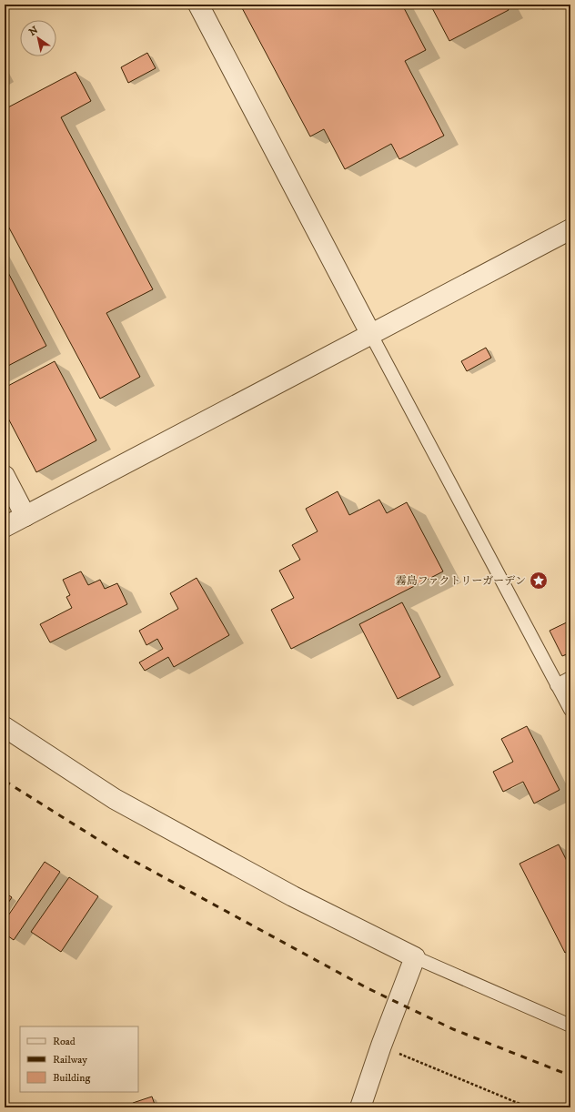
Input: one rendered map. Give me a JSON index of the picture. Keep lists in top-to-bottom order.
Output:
{
  "places": {
    "place": ["霧島ファクトリーガーデン"]
  },
  "legend": ["Road", "Railway", "Building"],
  "north": "top left"
}
